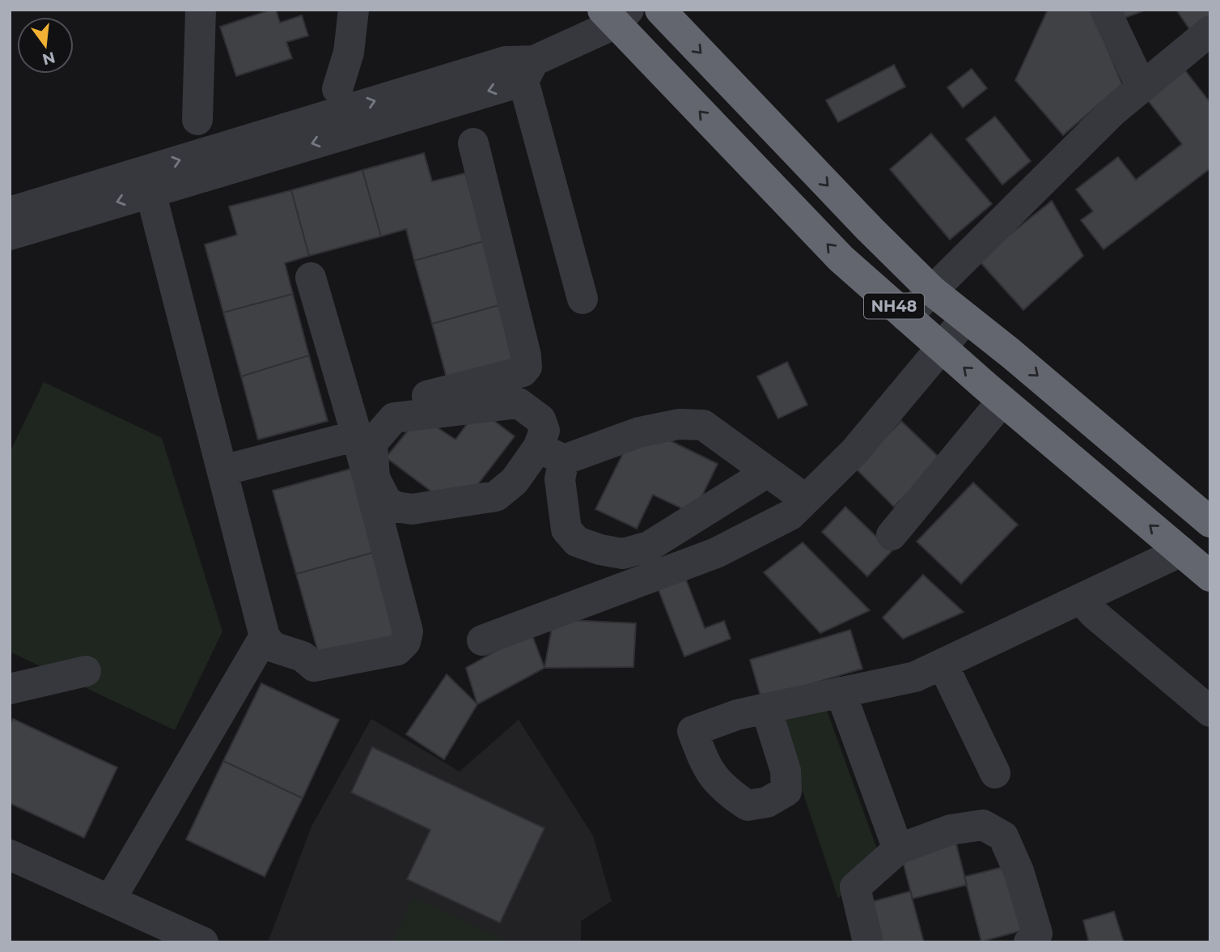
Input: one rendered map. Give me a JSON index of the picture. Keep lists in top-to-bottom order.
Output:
{
  "streets": {
    "highway": ["NH48"]
  },
  "north": "bottom"
}
